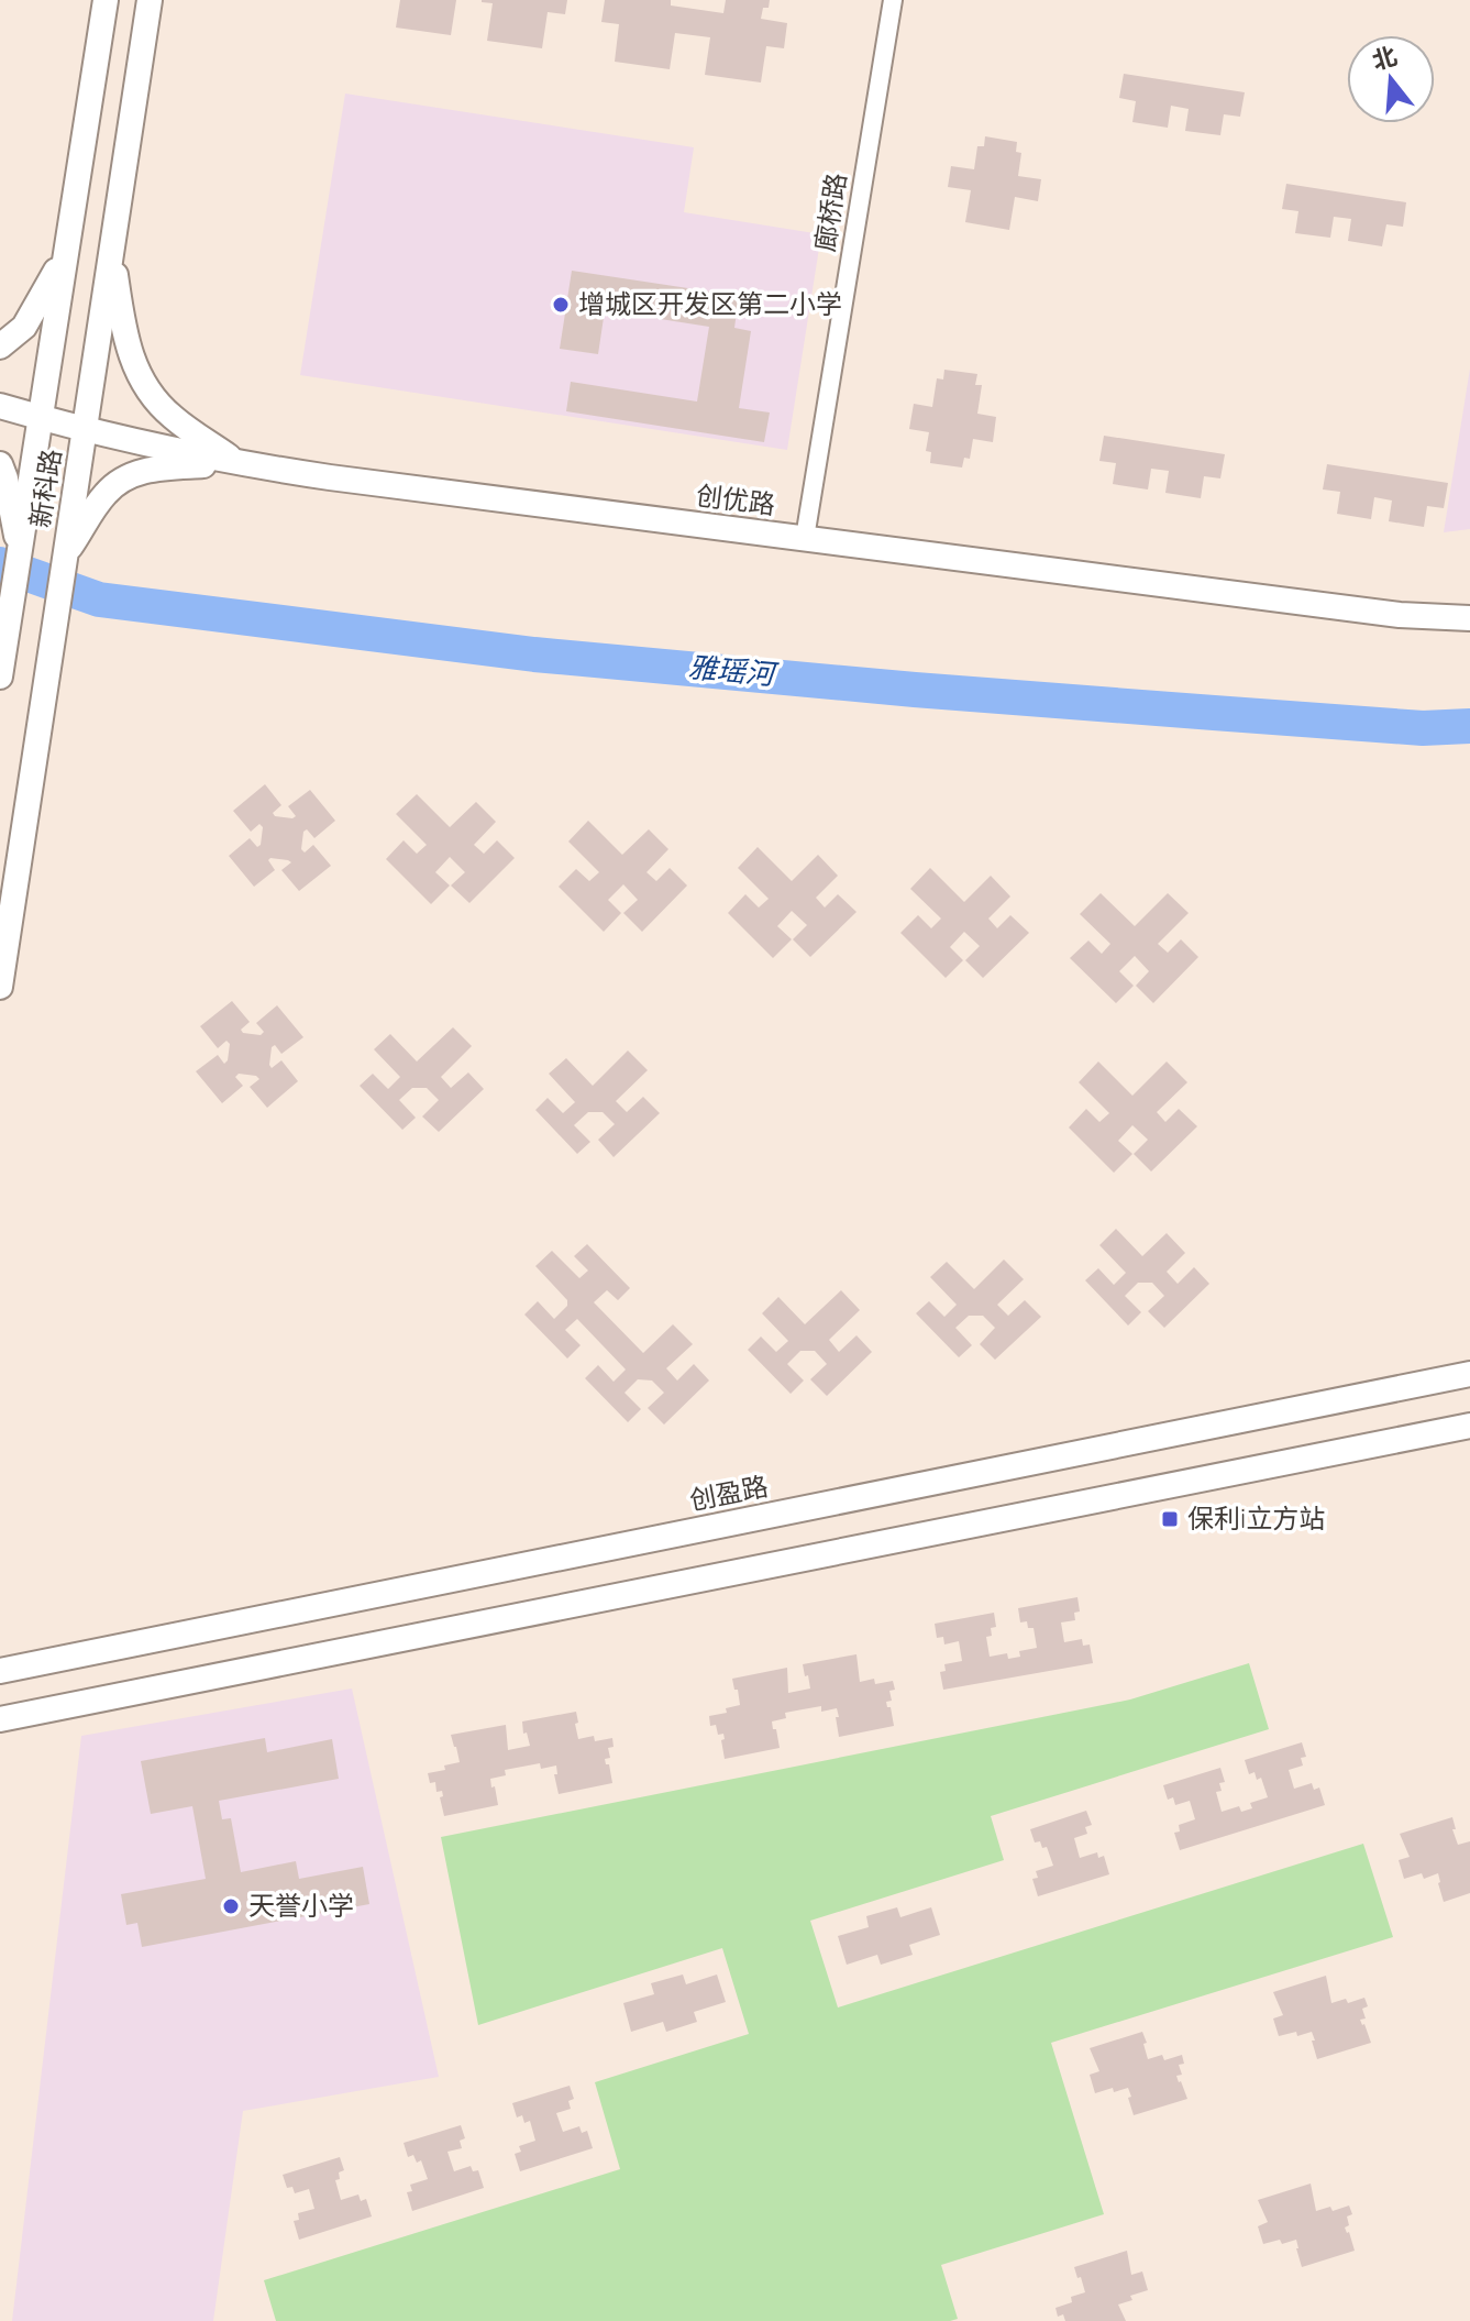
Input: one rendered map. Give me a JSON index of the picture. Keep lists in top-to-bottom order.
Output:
{
  "streets": {
    "street": [
      "廊桥路",
      "新科路",
      "创优路",
      "创盈路"
    ]
  },
  "crossings": [
    ["廊桥路", "创优路"],
    ["新科路", "创优路"]
  ],
  "water": ["雅瑶河"],
  "places": {
    "other": ["增城区开发区第二小学", "天誉小学"],
    "transit": ["保利i立方站"]
  },
  "north": "top"
}
